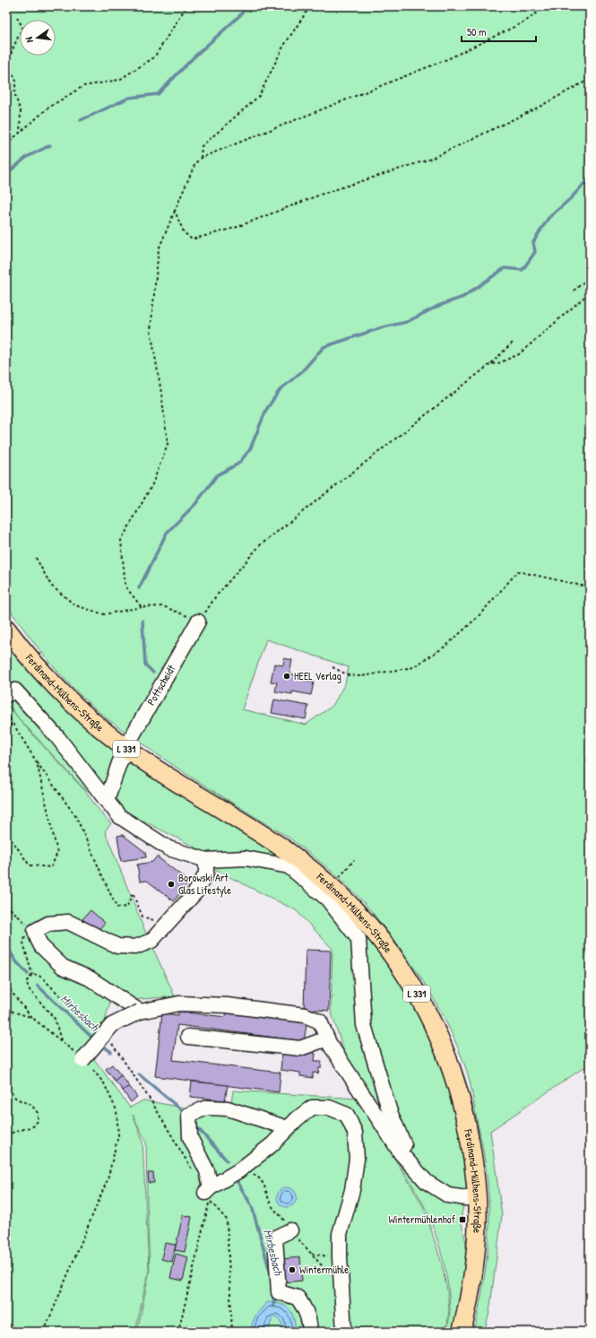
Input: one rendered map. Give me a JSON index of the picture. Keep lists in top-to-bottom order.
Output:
{
  "streets": {
    "main road": ["Ferdinand-Mülhens-Straße", "L 331"],
    "lane": ["Pottscheidt"]
  },
  "crossings": [
    ["Pottscheidt", "Ferdinand-Mülhens-Straße"]
  ],
  "water": ["Mirbesbach"],
  "places": {
    "other": ["HEEL Verlag", "Borowski Art Glas Lifestyle", "Wintermühle"],
    "transit": ["Wintermühlenhof"]
  },
  "scale_bar": "50 m",
  "north": "left"
}
